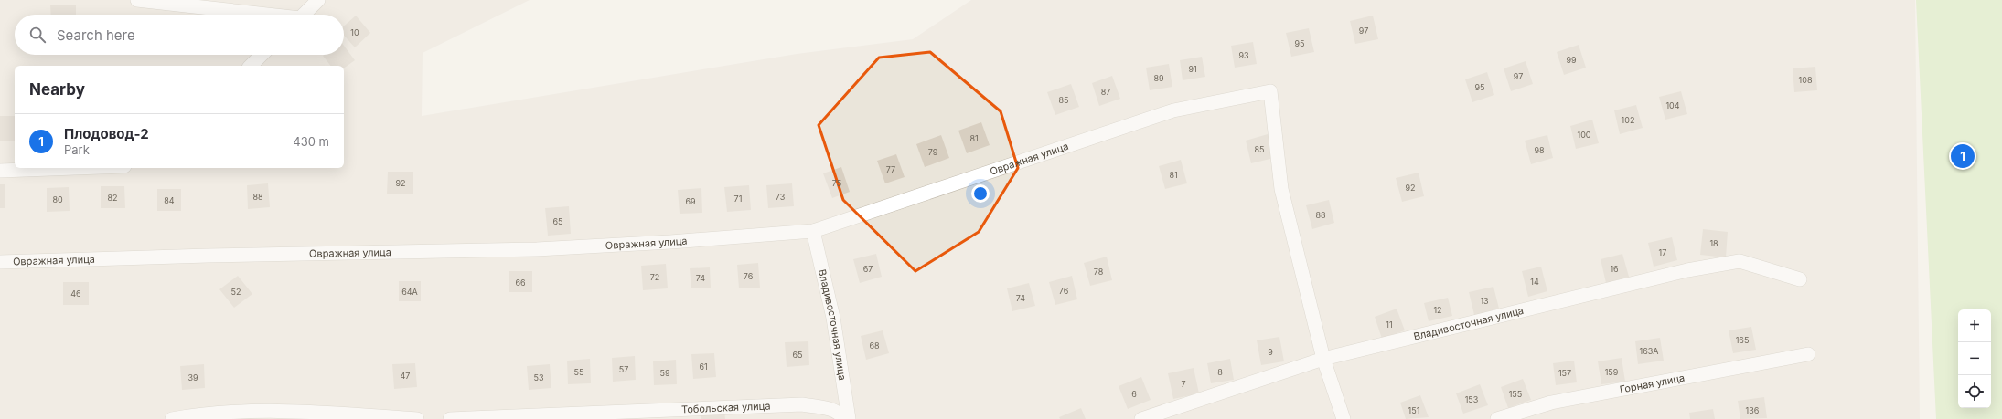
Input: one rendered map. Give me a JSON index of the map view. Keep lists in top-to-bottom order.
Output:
{
  "streets": {
    "street": [
      "Овражная улица",
      "Владивосточная улица",
      "Горная улица",
      "Тобольская улица"
    ]
  },
  "crossings": [
    ["Овражная улица", "Владивосточная улица"]
  ],
  "house_numbers": [
    "97",
    "10",
    "95",
    "93",
    "99",
    "91",
    "97",
    "89",
    "108",
    "95",
    "87",
    "85",
    "104",
    "102",
    "100",
    "81",
    "85",
    "98",
    "79",
    "77",
    "81",
    "92",
    "75",
    "92",
    "88",
    "73",
    "82",
    "71",
    "80",
    "84",
    "69",
    "88",
    "65",
    "18",
    "17",
    "67",
    "16",
    "78",
    "76",
    "72",
    "74",
    "14",
    "66",
    "76",
    "52",
    "64А",
    "46",
    "74",
    "13",
    "12",
    "11",
    "165",
    "68",
    "163А",
    "9",
    "65",
    "61",
    "57",
    "55",
    "8",
    "159",
    "59",
    "157",
    "47",
    "39",
    "53",
    "7",
    "6",
    "155",
    "153",
    "151",
    "136"
  ],
  "page": {
    "search": "Search here",
    "heading": "Nearby",
    "list": [
      {
        "mark": "1",
        "name": "Плодовод-2",
        "note": "Park",
        "value": "430 m"
      }
    ],
    "pins": "1",
    "map_buttons": ["+", "−"]
  }
}
